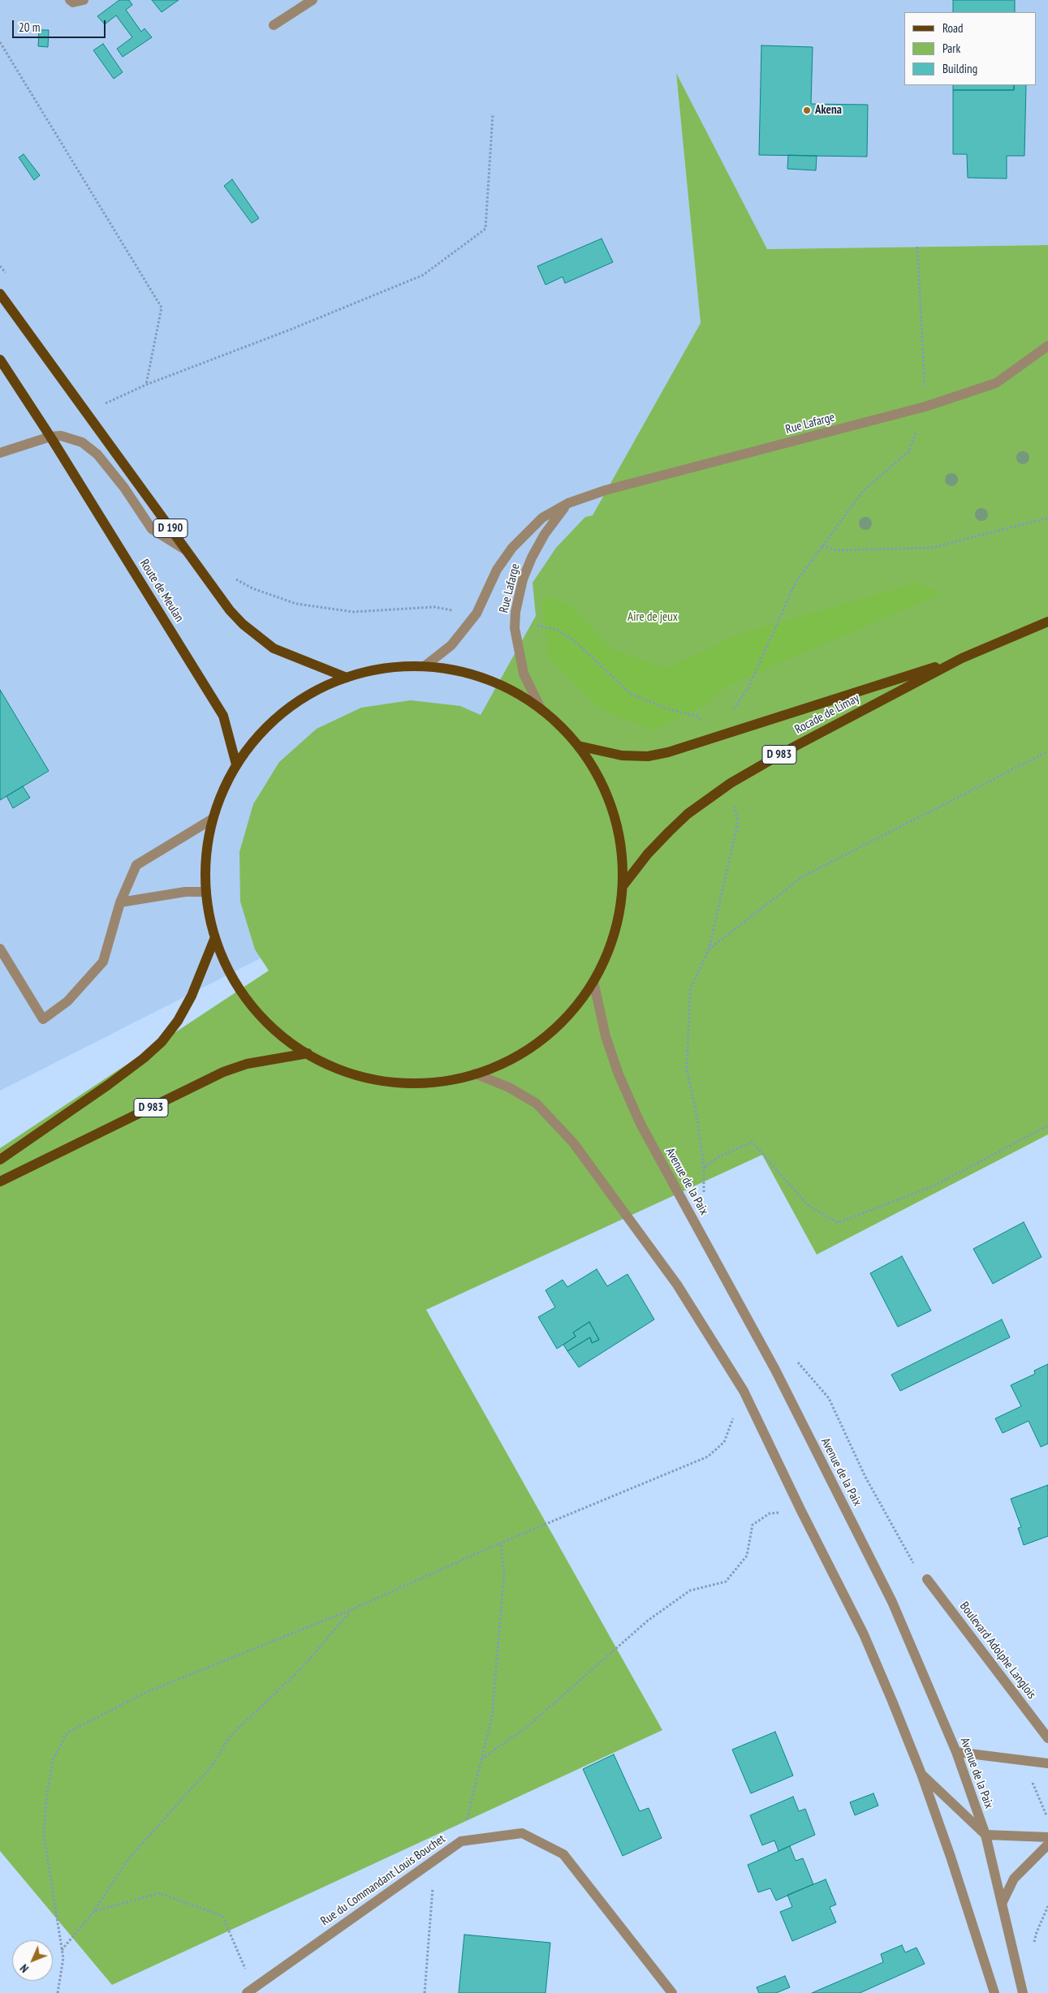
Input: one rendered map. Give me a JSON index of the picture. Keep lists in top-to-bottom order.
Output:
{
  "streets": {
    "main road": [
      "D 190",
      "Route de Meulan",
      "Rocade de Limay",
      "D 983"
    ],
    "street": [
      "Rue Lafarge",
      "Avenue de la Paix",
      "Boulevard Adolphe Langlois",
      "Rue du Commandant Louis Bouchet"
    ]
  },
  "crossings": [
    ["D 190", "Route de Meulan"]
  ],
  "parks": ["Aire de jeux"],
  "places": ["Akena"],
  "legend": ["Road", "Park", "Building"],
  "scale_bar": "20 m",
  "north": "bottom left"
}
